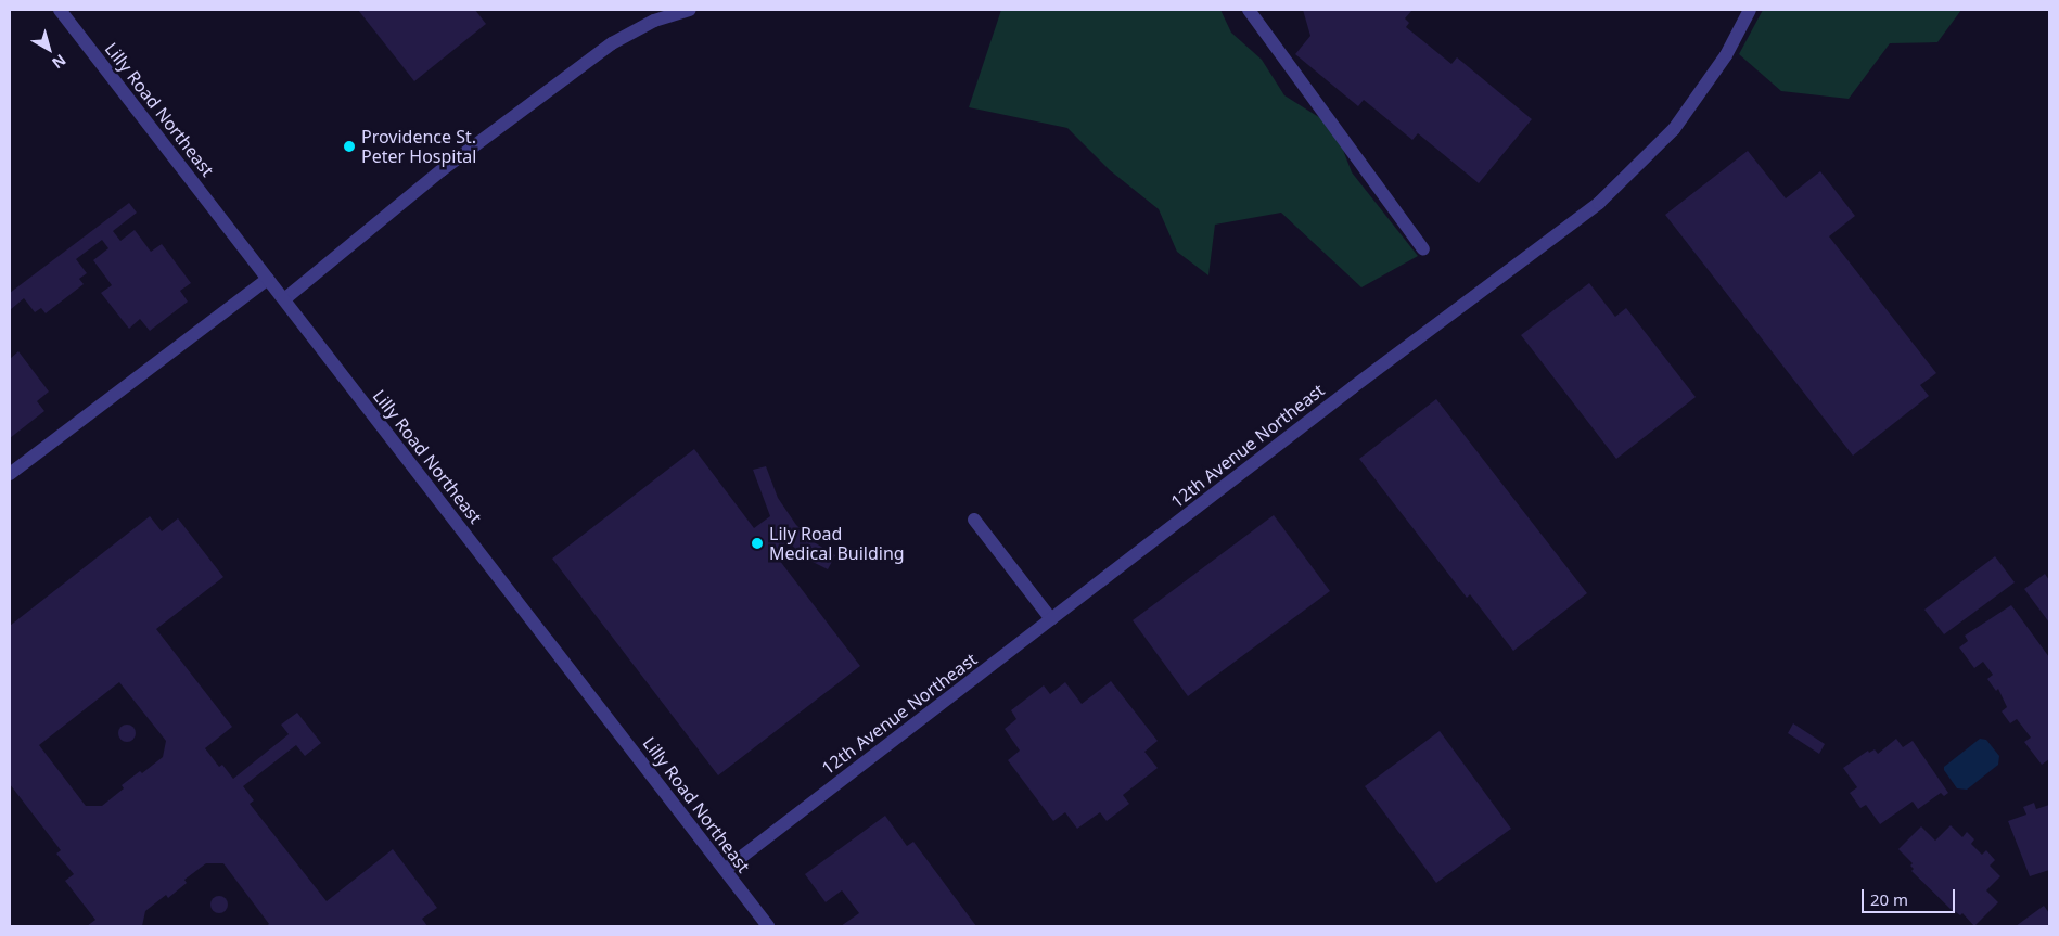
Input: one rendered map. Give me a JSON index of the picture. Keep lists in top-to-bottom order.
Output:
{
  "streets": {
    "street": ["Lilly Road Northeast", "12th Avenue Northeast"]
  },
  "crossings": [
    ["Lilly Road Northeast", "12th Avenue Northeast"]
  ],
  "places": ["Providence St. Peter Hospital", "Lily Road Medical Building"],
  "scale_bar": "20 m",
  "north": "bottom right"
}
